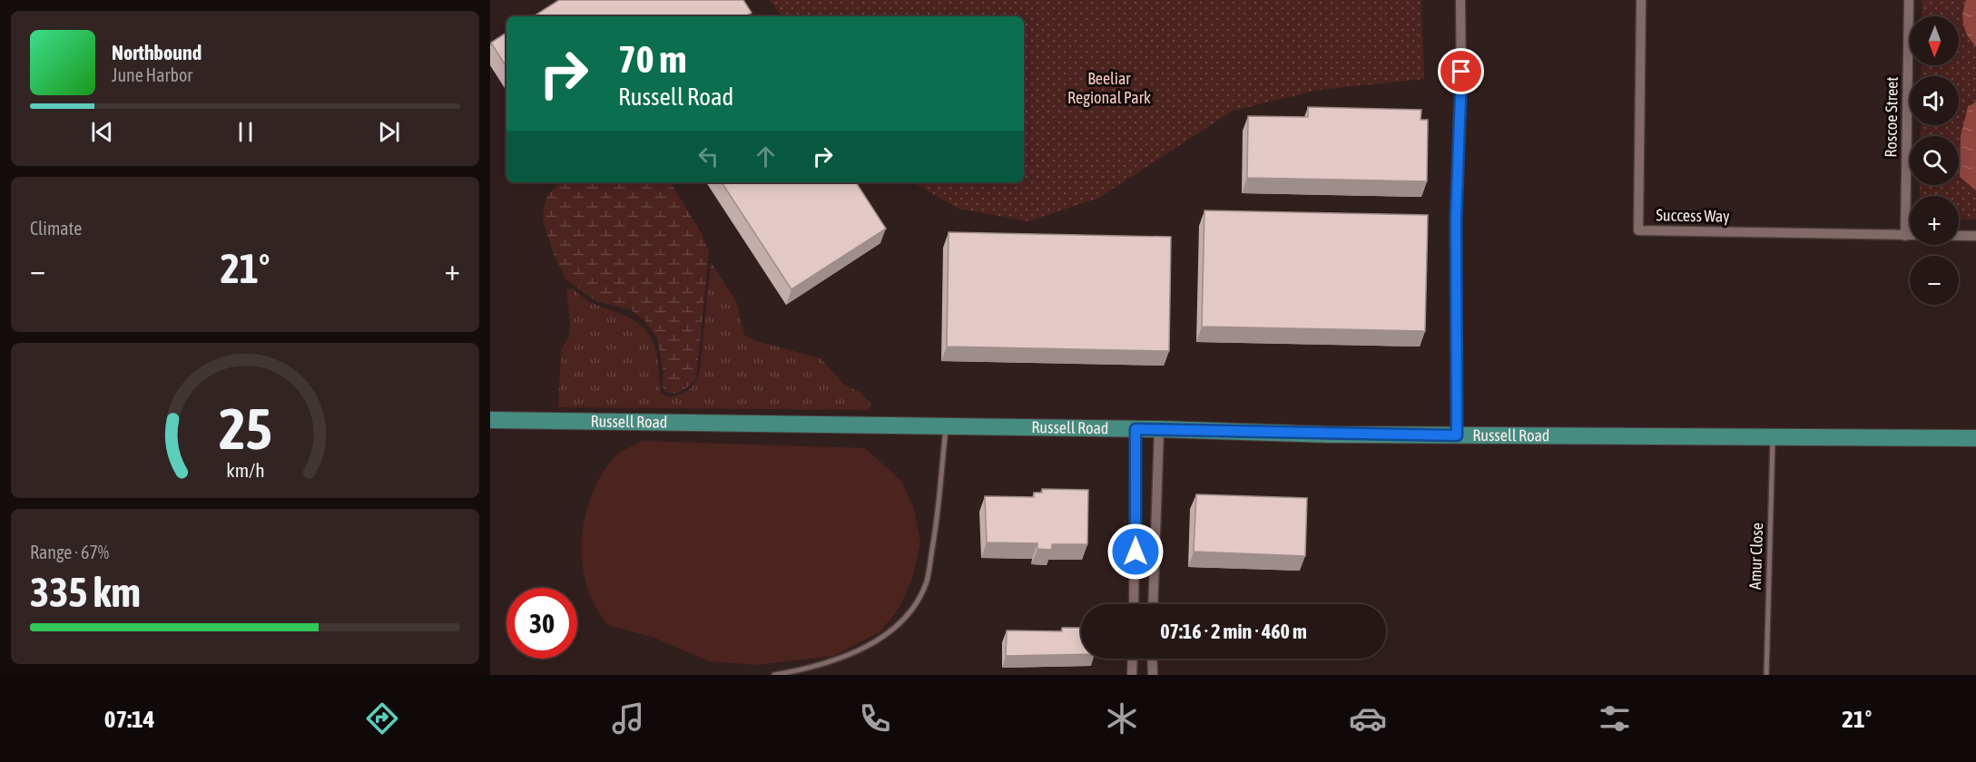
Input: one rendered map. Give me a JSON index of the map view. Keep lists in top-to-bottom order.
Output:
{
  "streets": {
    "main road": ["Russell Road"],
    "street": ["Roscoe Street", "Success Way"],
    "lane": ["Amur Close"]
  },
  "crossings": [
    ["Roscoe Street", "Success Way"],
    ["Russell Road", "Amur Close"]
  ],
  "parks": ["Beeliar Regional Park"],
  "north": "bottom",
  "page": {
    "map_buttons": ["+", "−"],
    "turn": ["70 m", "Russell Road"],
    "song": ["Northbound", "June Harbor"],
    "tile": [
      "Climate",
      ["Range · 67%", "335 km"]
    ],
    "heat": ["−", "21°", "+"],
    "limit": "30",
    "trip": "07:16 · 2 min · 460 m",
    "tabs": ["07:14", "21°"],
    "gauge": ["25", "km/h"]
  }
}
